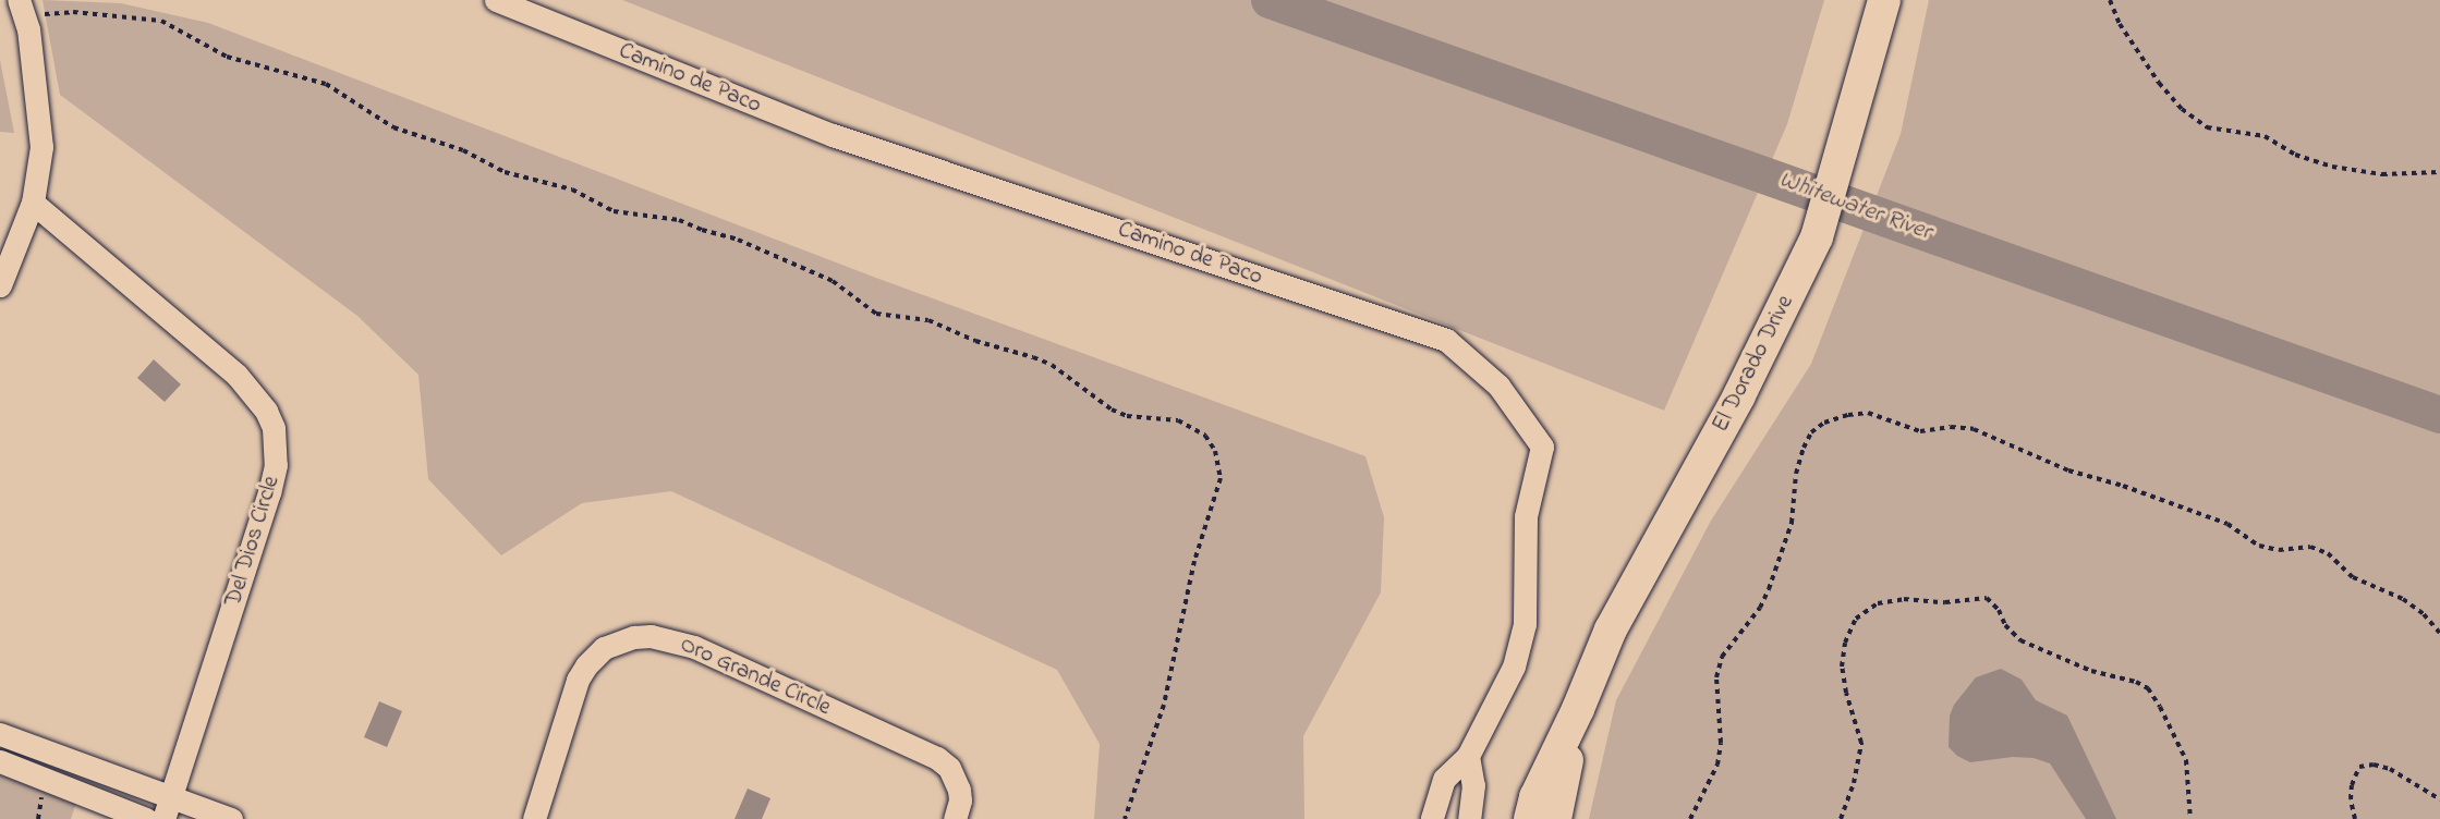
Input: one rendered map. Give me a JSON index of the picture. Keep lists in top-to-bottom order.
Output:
{
  "streets": {
    "main road": ["El Dorado Drive"],
    "street": ["Camino de Paco", "Del Dios Circle", "Oro Grande Circle"]
  },
  "water": ["Whitewater River"]
}
